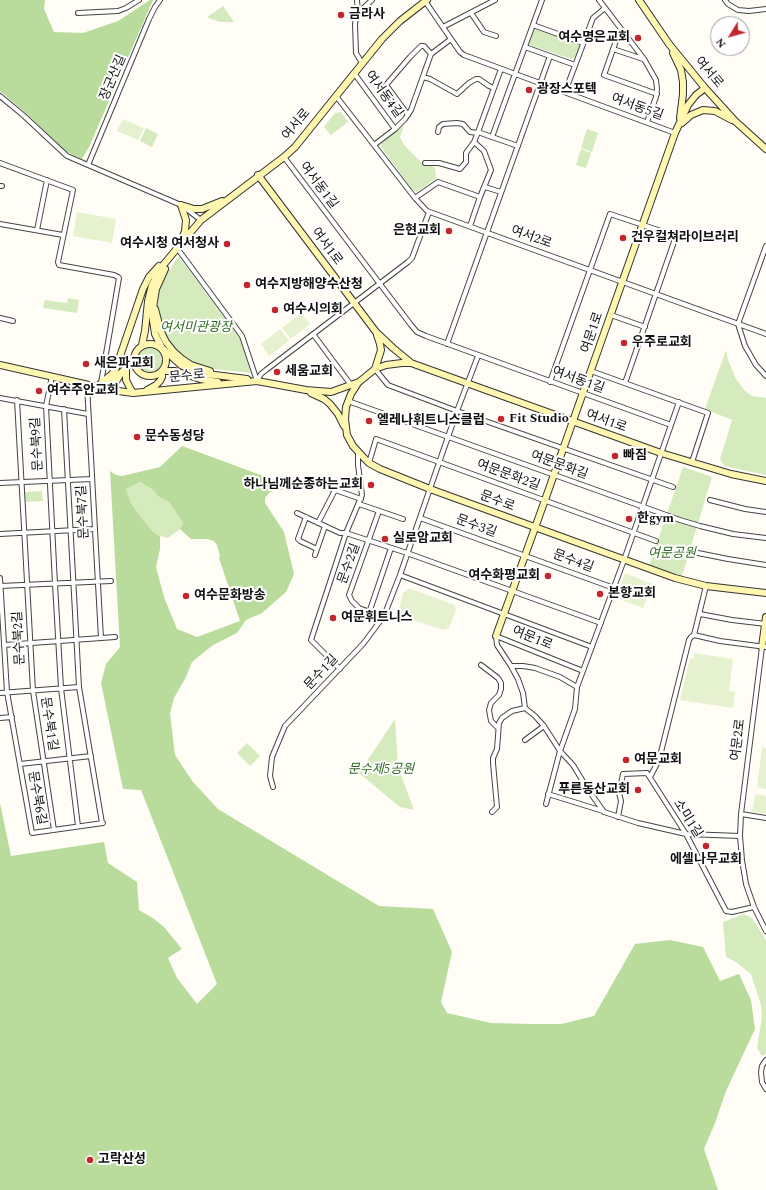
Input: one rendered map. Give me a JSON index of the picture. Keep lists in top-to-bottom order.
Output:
{
  "streets": {
    "street": [
      "여서로",
      "장군산길",
      "여서동4길",
      "여서동5길",
      "여서동1길",
      "여서2로",
      "여서1로",
      "여문1로",
      "문수로",
      "문수북9길",
      "여문문화길",
      "여문문화2길",
      "문수북7길",
      "문수3길",
      "문수4길",
      "문수2길",
      "문수북2길",
      "문수1길",
      "문수북1길",
      "여문2로",
      "문수북6길",
      "소미1길"
    ]
  },
  "crossings": [
    ["여서로", "여서동4길"],
    ["여서로", "여서동5길"],
    ["여서로", "여서동1길"],
    ["여서로", "여서2로"],
    ["여서로", "여서1로"],
    ["여서로", "여문1로"],
    ["여서동4길", "여서2로"],
    ["여서동5길", "여문1로"],
    ["여서동1길", "여문1로"],
    ["여서2로", "여문1로"],
    ["여서1로", "여문1로"],
    ["여서1로", "문수1길"],
    ["여문1로", "문수로"],
    ["여문1로", "여문문화길"],
    ["여문1로", "여문문화2길"],
    ["여문1로", "문수3길"],
    ["여문1로", "문수4길"],
    ["여문1로", "문수1길"],
    ["문수로", "여문문화길"],
    ["문수로", "여문문화2길"],
    ["문수로", "문수북7길"],
    ["문수로", "문수2길"],
    ["문수로", "문수1길"],
    ["문수북9길", "문수북7길"],
    ["문수북9길", "문수북2길"],
    ["여문문화길", "문수1길"],
    ["여문문화2길", "문수1길"],
    ["문수3길", "문수4길"],
    ["문수3길", "문수1길"],
    ["문수2길", "문수1길"],
    ["문수북2길", "문수북1길"],
    ["문수북1길", "문수북6길"],
    ["여문2로", "소미1길"]
  ],
  "parks": ["여서미관광장", "여문공원", "문수제5공원"],
  "places": [
    "금라사",
    "여수명은교회",
    "광장스포텍",
    "은현교회",
    "건우컬쳐라이브러리",
    "여수시청 여서청사",
    "여수지방해양수산청",
    "여수시의회",
    "우주로교회",
    "새은파교회",
    "세움교회",
    "여수주안교회",
    "Fit Studio",
    "엘레나휘트니스클럽",
    "문수동성당",
    "빠짐",
    "하나님께순종하는교회",
    "한gym",
    "실로암교회",
    "여수화평교회",
    "본향교회",
    "여수문화방송",
    "여문휘트니스",
    "여문교회",
    "푸른동산교회",
    "에셀나무교회",
    "고락산성"
  ],
  "north": "bottom left"
}
